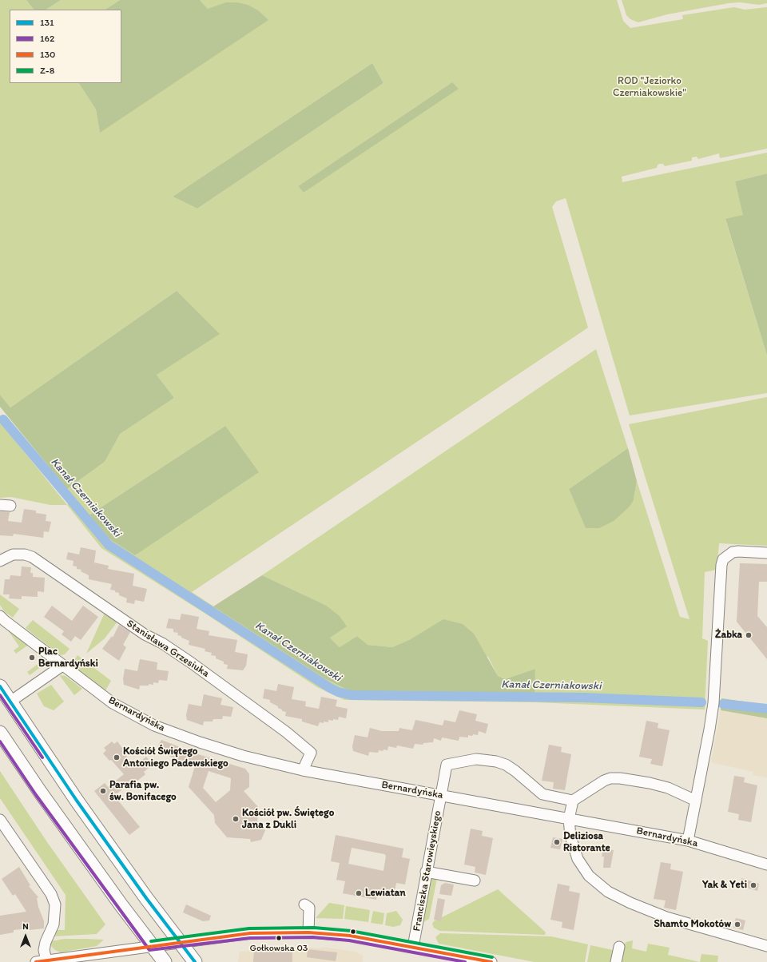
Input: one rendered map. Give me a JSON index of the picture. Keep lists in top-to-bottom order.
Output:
{
  "streets": {
    "street": ["Stanisława Grzesiuka", "Bernardyńska", "Franciszka Starowieyskiego"]
  },
  "crossings": [
    ["Stanisława Grzesiuka", "Bernardyńska"],
    ["Bernardyńska", "Franciszka Starowieyskiego"]
  ],
  "water": ["Kanał Czerniakowski"],
  "parks": ["ROD \"Jeziorko Czerniakowskie\""],
  "places": [
    "Żabka",
    "Plac Bernardyński",
    "Kościół Świętego Antoniego Padewskiego",
    "Parafia pw. św. Bonifacego",
    "Kościół pw. Świętego Jana z Dukli",
    "Deliziosa Ristorante",
    "Yak & Yeti",
    "Lewiatan",
    "Shamto Mokotów",
    "Gołkowska 03"
  ],
  "lines": [
    "transit line 131",
    "transit line 162",
    "transit line Z-8",
    "transit line 130"
  ],
  "legend": [
    "131",
    "162",
    "130",
    "Z-8"
  ],
  "north": "top"
}
